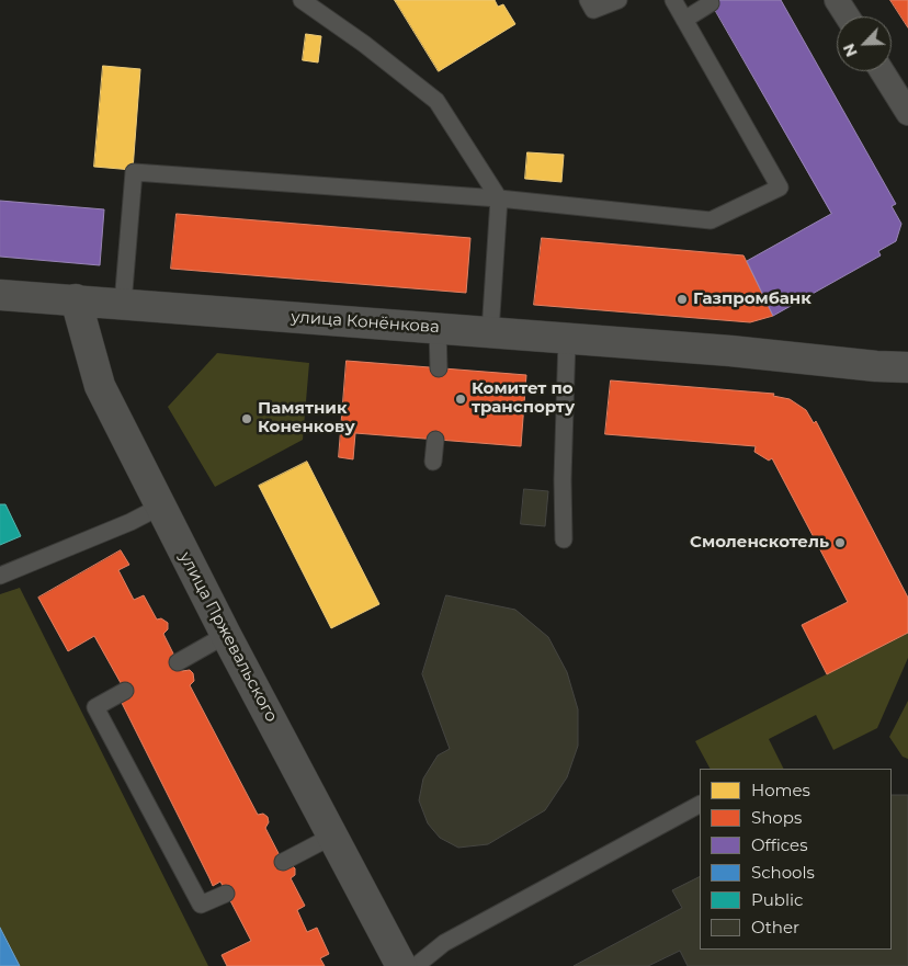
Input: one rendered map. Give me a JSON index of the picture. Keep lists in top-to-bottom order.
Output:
{
  "streets": {
    "street": ["улица Конёнкова", "улица Пржевальского"]
  },
  "crossings": [
    ["улица Конёнкова", "улица Пржевальского"]
  ],
  "places": [
    "Газпромбанк",
    "Комитет по транспорту",
    "Памятник Коненкову",
    "Смоленскотель"
  ],
  "legend": [
    "Homes",
    "Shops",
    "Offices",
    "Schools",
    "Public",
    "Other"
  ],
  "north": "bottom left"
}
